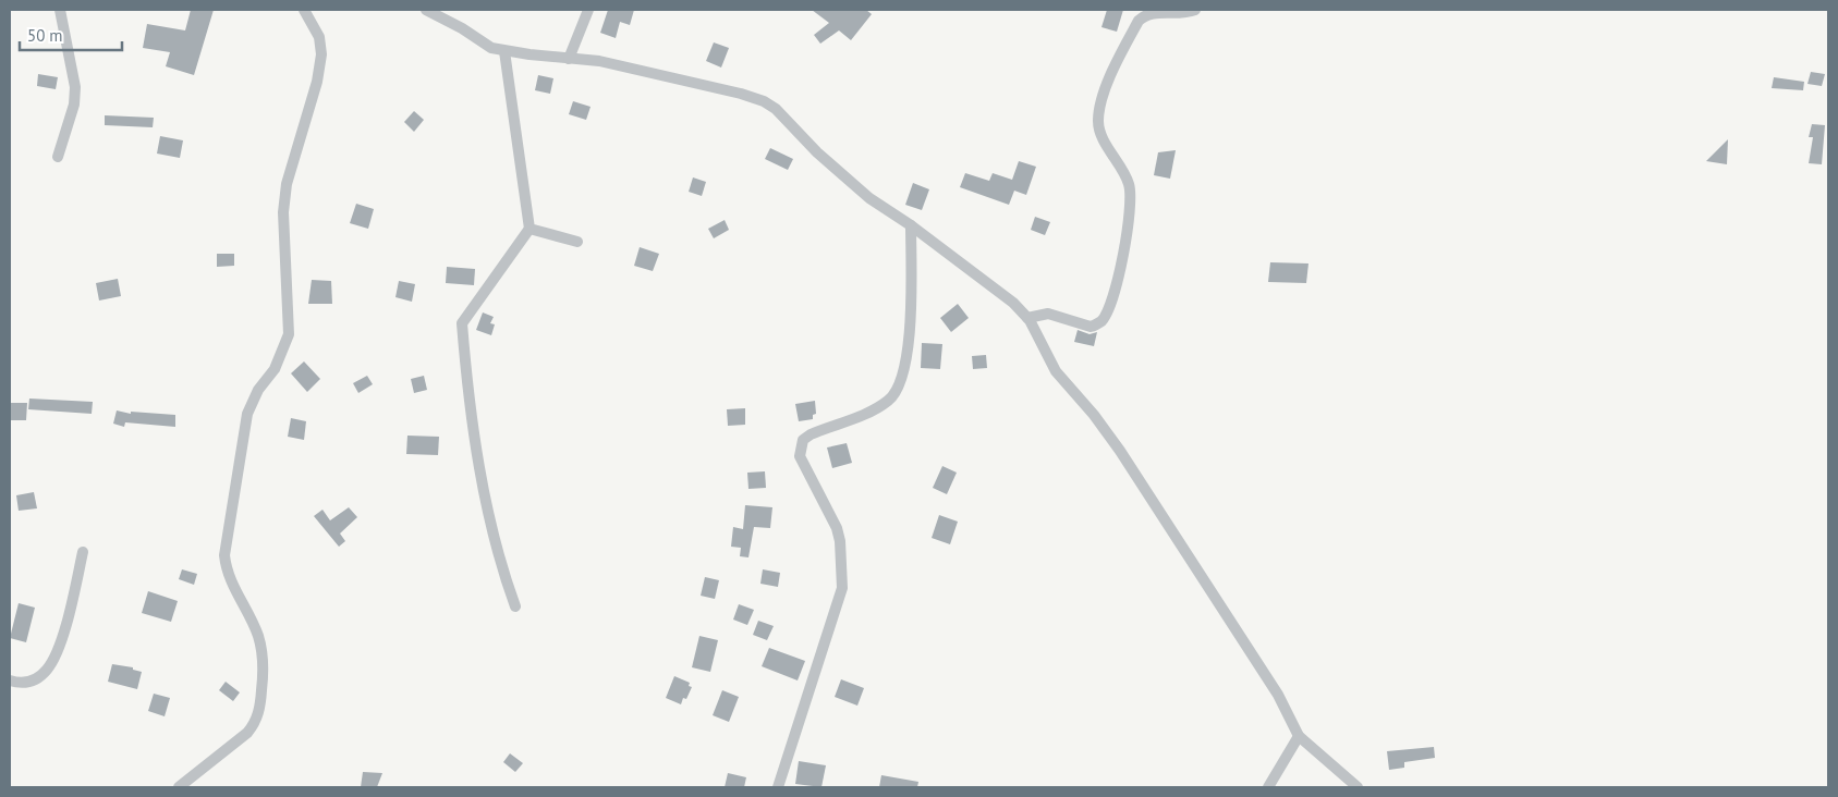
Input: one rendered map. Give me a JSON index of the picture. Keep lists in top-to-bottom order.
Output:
{
  "scale_bar": "50 m"
}
